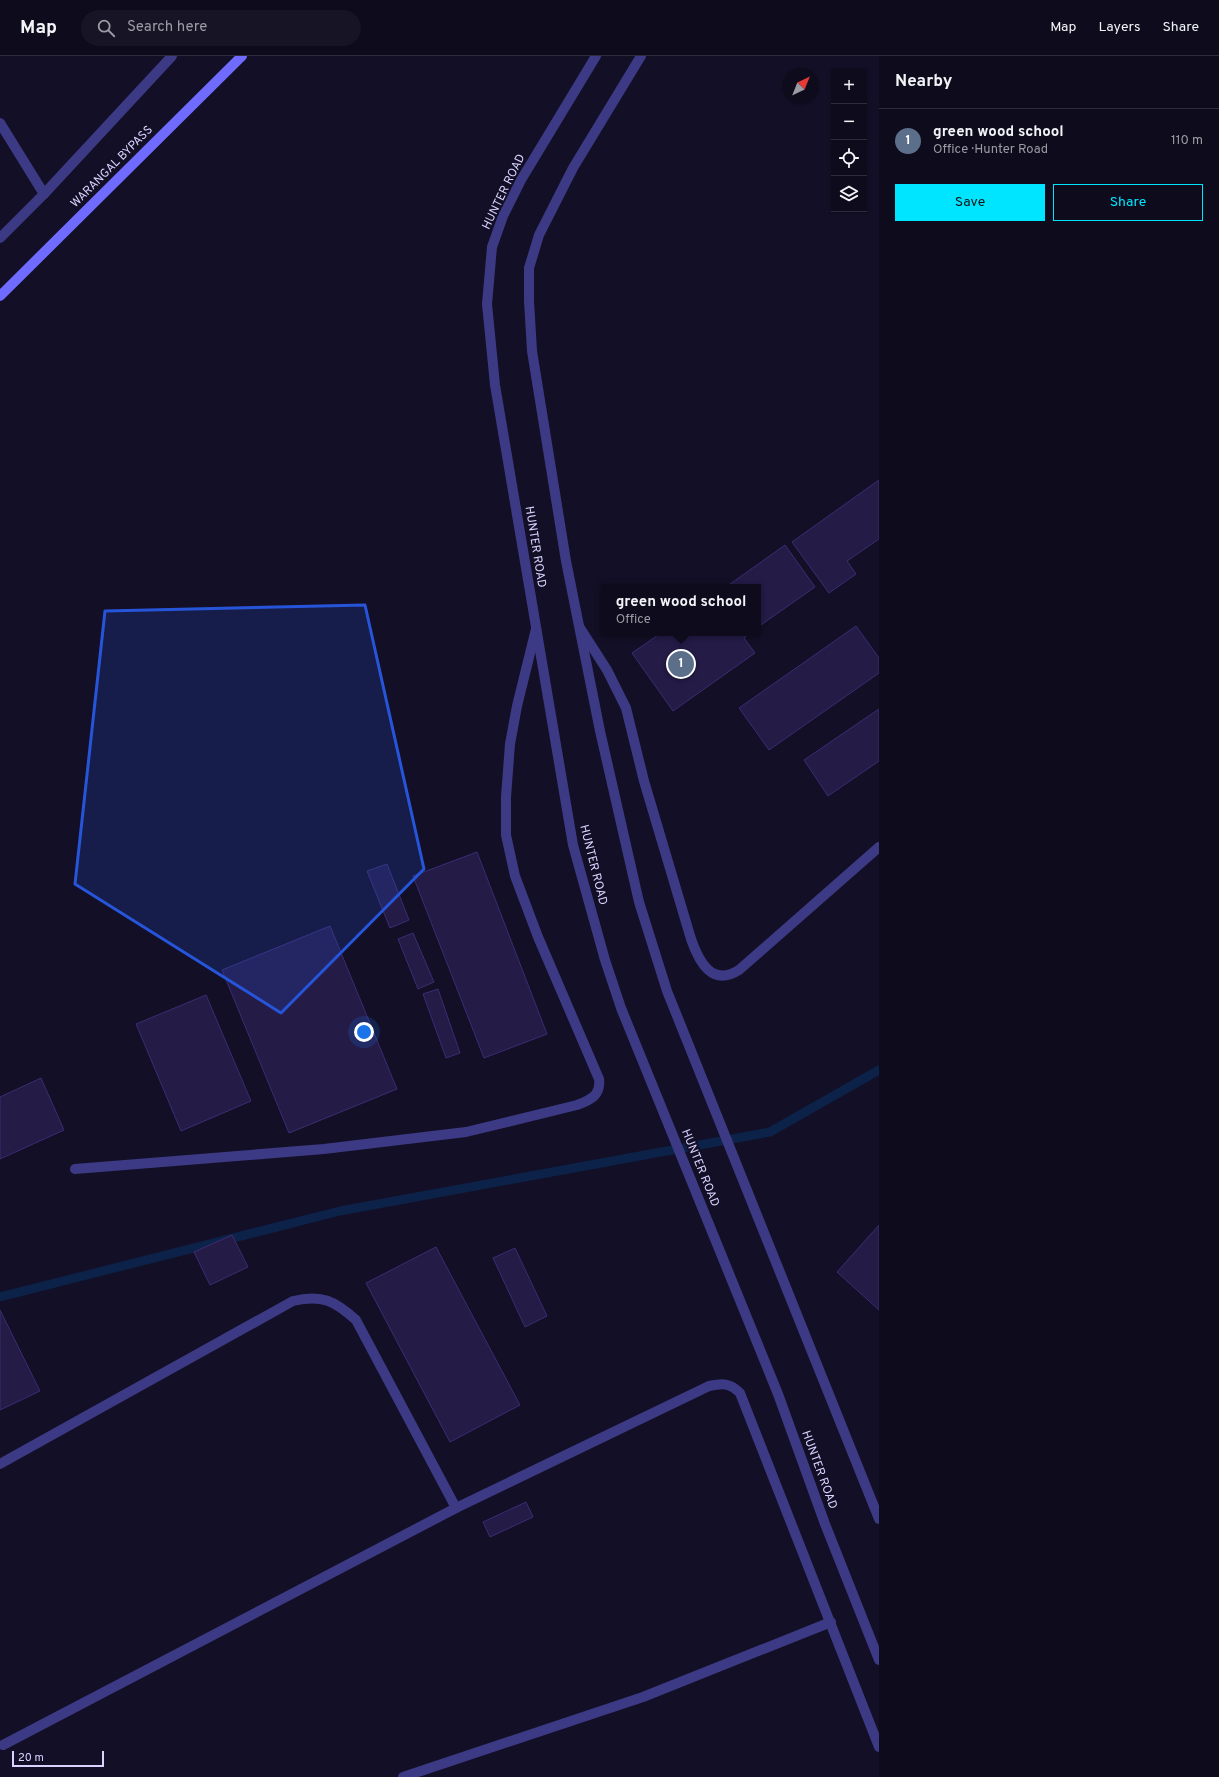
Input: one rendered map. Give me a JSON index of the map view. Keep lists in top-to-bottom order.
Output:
{
  "streets": {
    "main road": ["WARANGAL BYPASS"],
    "street": ["HUNTER ROAD"]
  },
  "scale_bar": "20 m",
  "north": "top right",
  "page": {
    "header": "Map",
    "search": "Search here",
    "nav": ["Map", "Layers", "Share"],
    "heading": "Nearby",
    "map_buttons": ["+", "−"],
    "list": [
      {
        "mark": "1",
        "name": "green wood school",
        "note": "Office · Hunter Road",
        "value": "110 m"
      }
    ],
    "buttons": ["Save", "Share"],
    "popup": ["green wood school", "Office"],
    "pins": "1",
    "scale": "20 m"
  }
}
